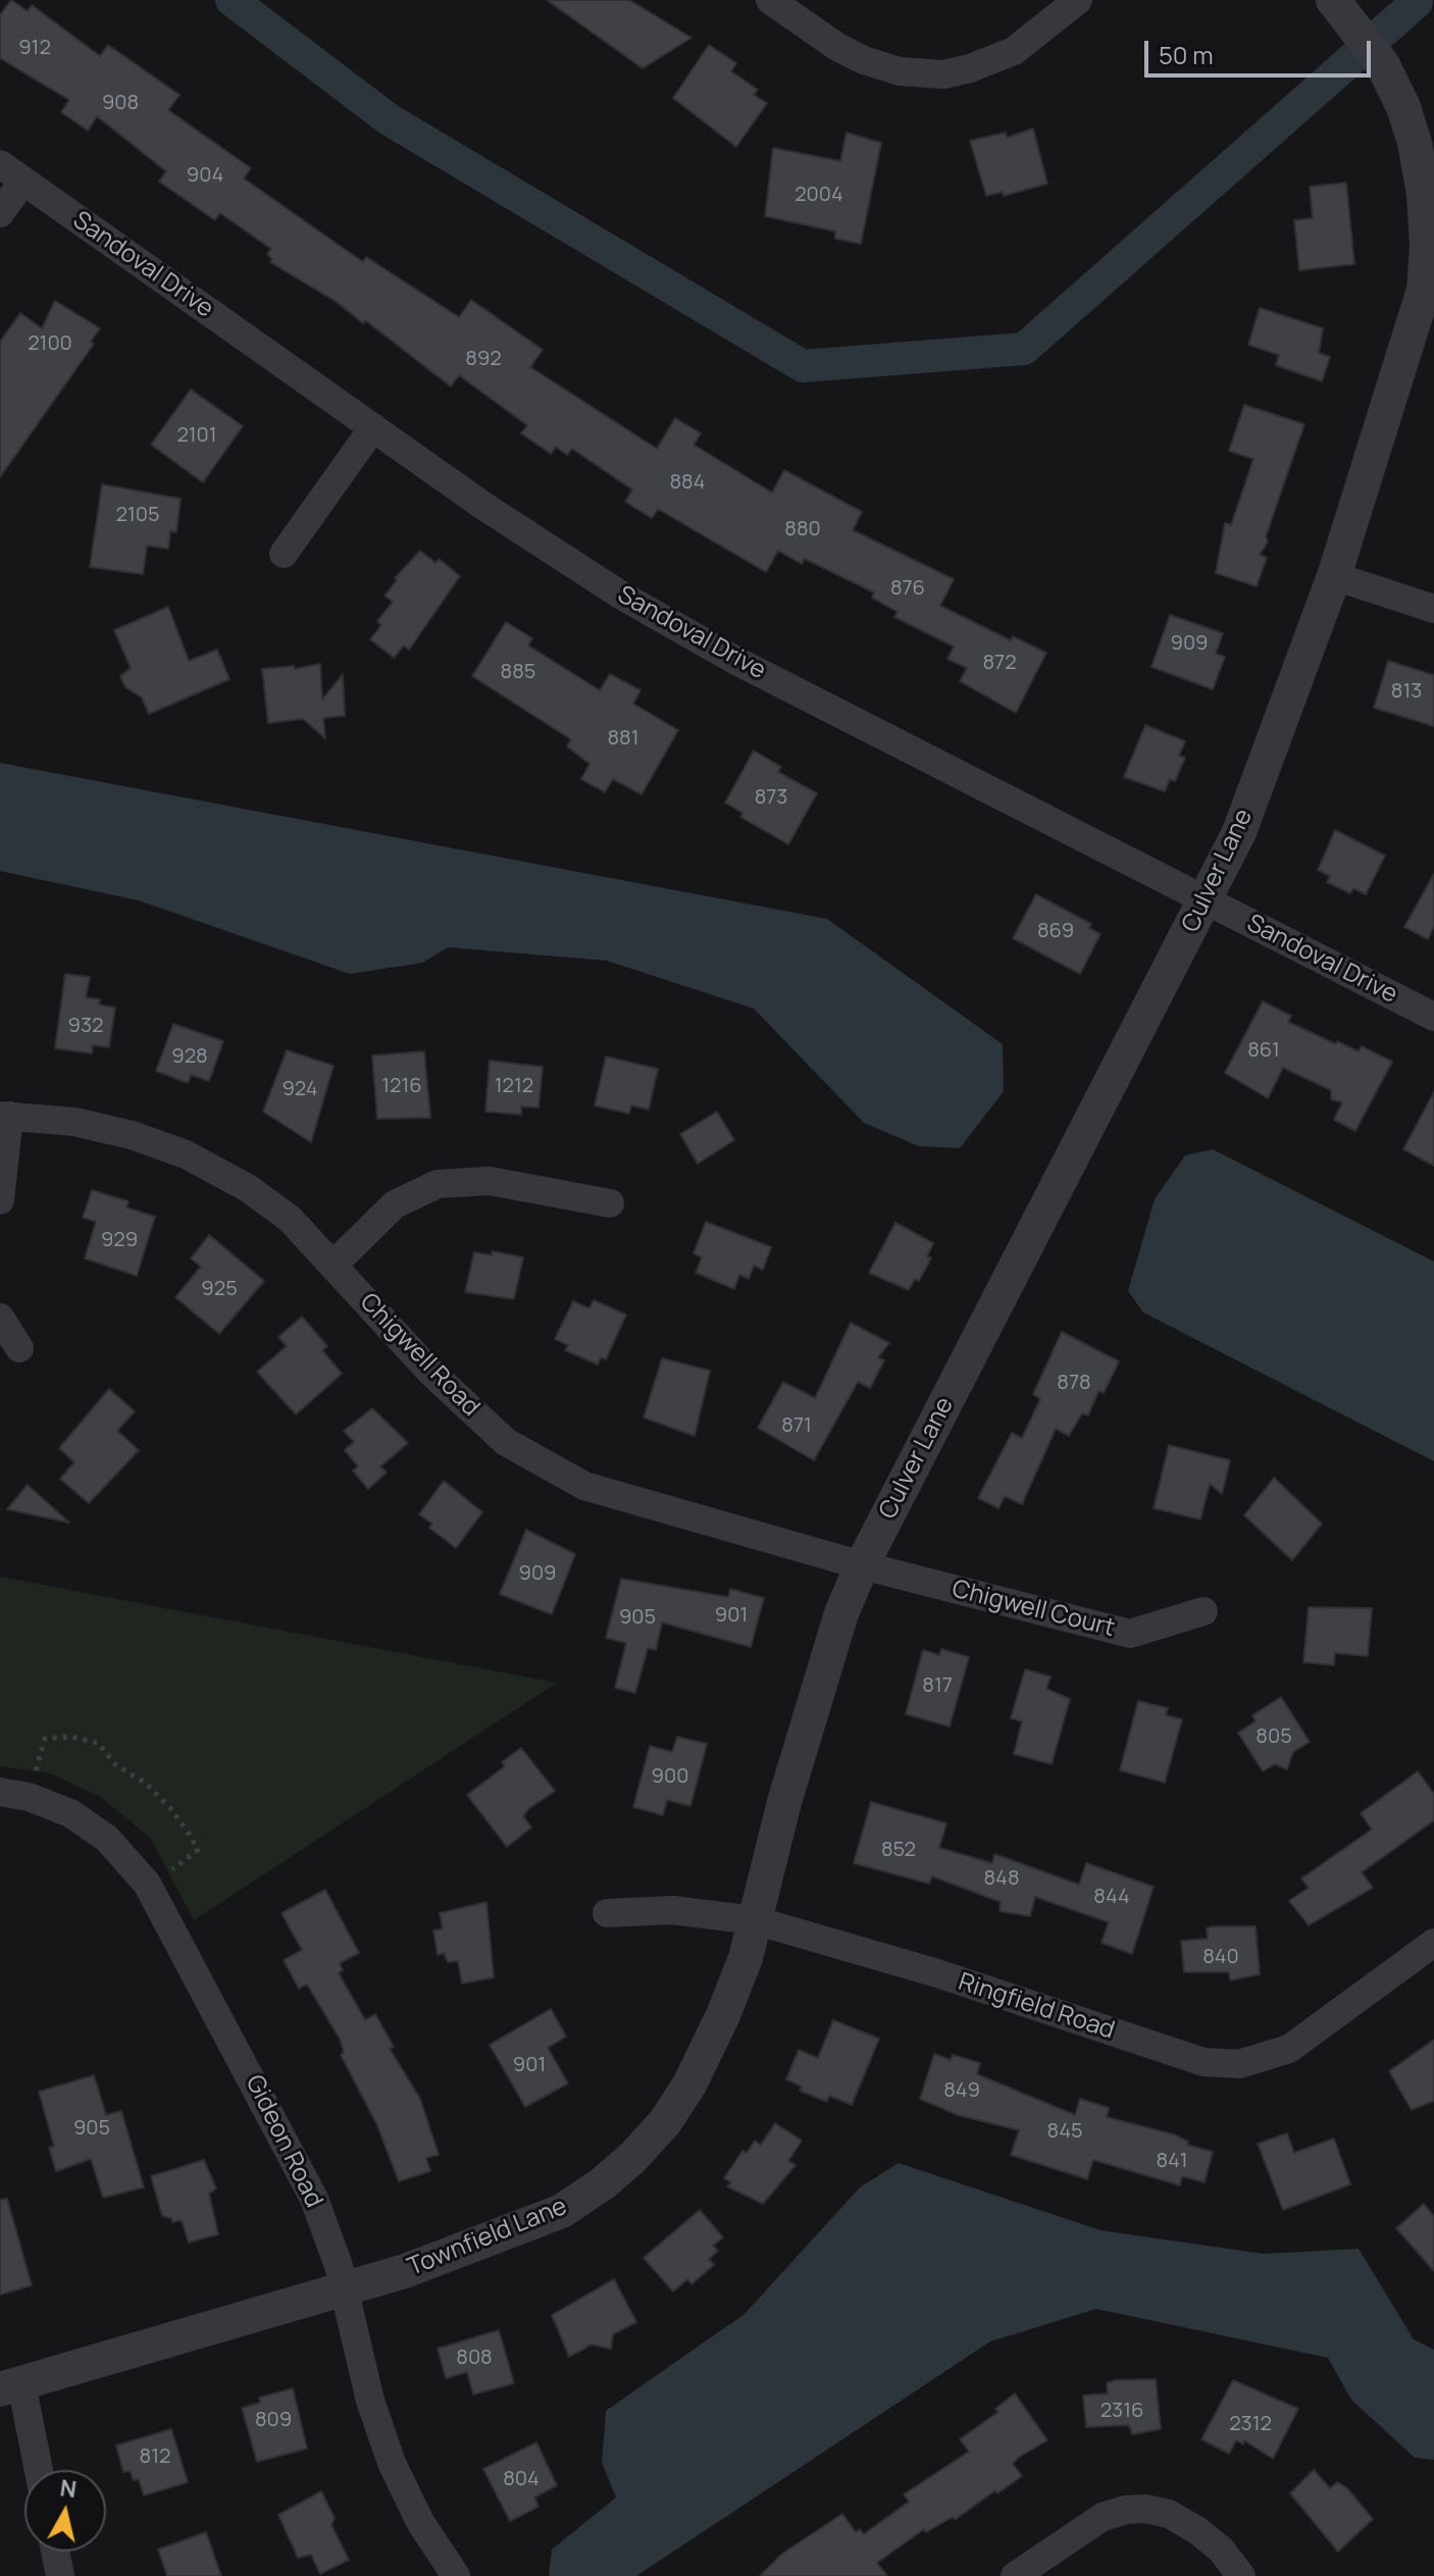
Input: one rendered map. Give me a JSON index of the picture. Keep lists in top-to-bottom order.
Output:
{
  "streets": {
    "street": [
      "Sandoval Drive",
      "Culver Lane",
      "Chigwell Road",
      "Chigwell Court",
      "Ringfield Road",
      "Gideon Road",
      "Townfield Lane"
    ]
  },
  "crossings": [
    ["Sandoval Drive", "Culver Lane"],
    ["Culver Lane", "Chigwell Road"],
    ["Culver Lane", "Chigwell Court"],
    ["Culver Lane", "Townfield Lane"],
    ["Chigwell Road", "Chigwell Court"],
    ["Ringfield Road", "Townfield Lane"],
    ["Gideon Road", "Townfield Lane"]
  ],
  "house_numbers": [
    "912",
    "908",
    "904",
    "2004",
    "2100",
    "892",
    "2101",
    "884",
    "2105",
    "880",
    "876",
    "909",
    "872",
    "885",
    "813",
    "881",
    "873",
    "869",
    "932",
    "861",
    "928",
    "1216",
    "1212",
    "924",
    "929",
    "925",
    "878",
    "871",
    "909",
    "901",
    "905",
    "817",
    "805",
    "900",
    "852",
    "848",
    "844",
    "840",
    "901",
    "849",
    "905",
    "845",
    "841",
    "808",
    "2316",
    "809",
    "2312",
    "812",
    "804"
  ],
  "scale_bar": "50 m",
  "north": "top"
}
